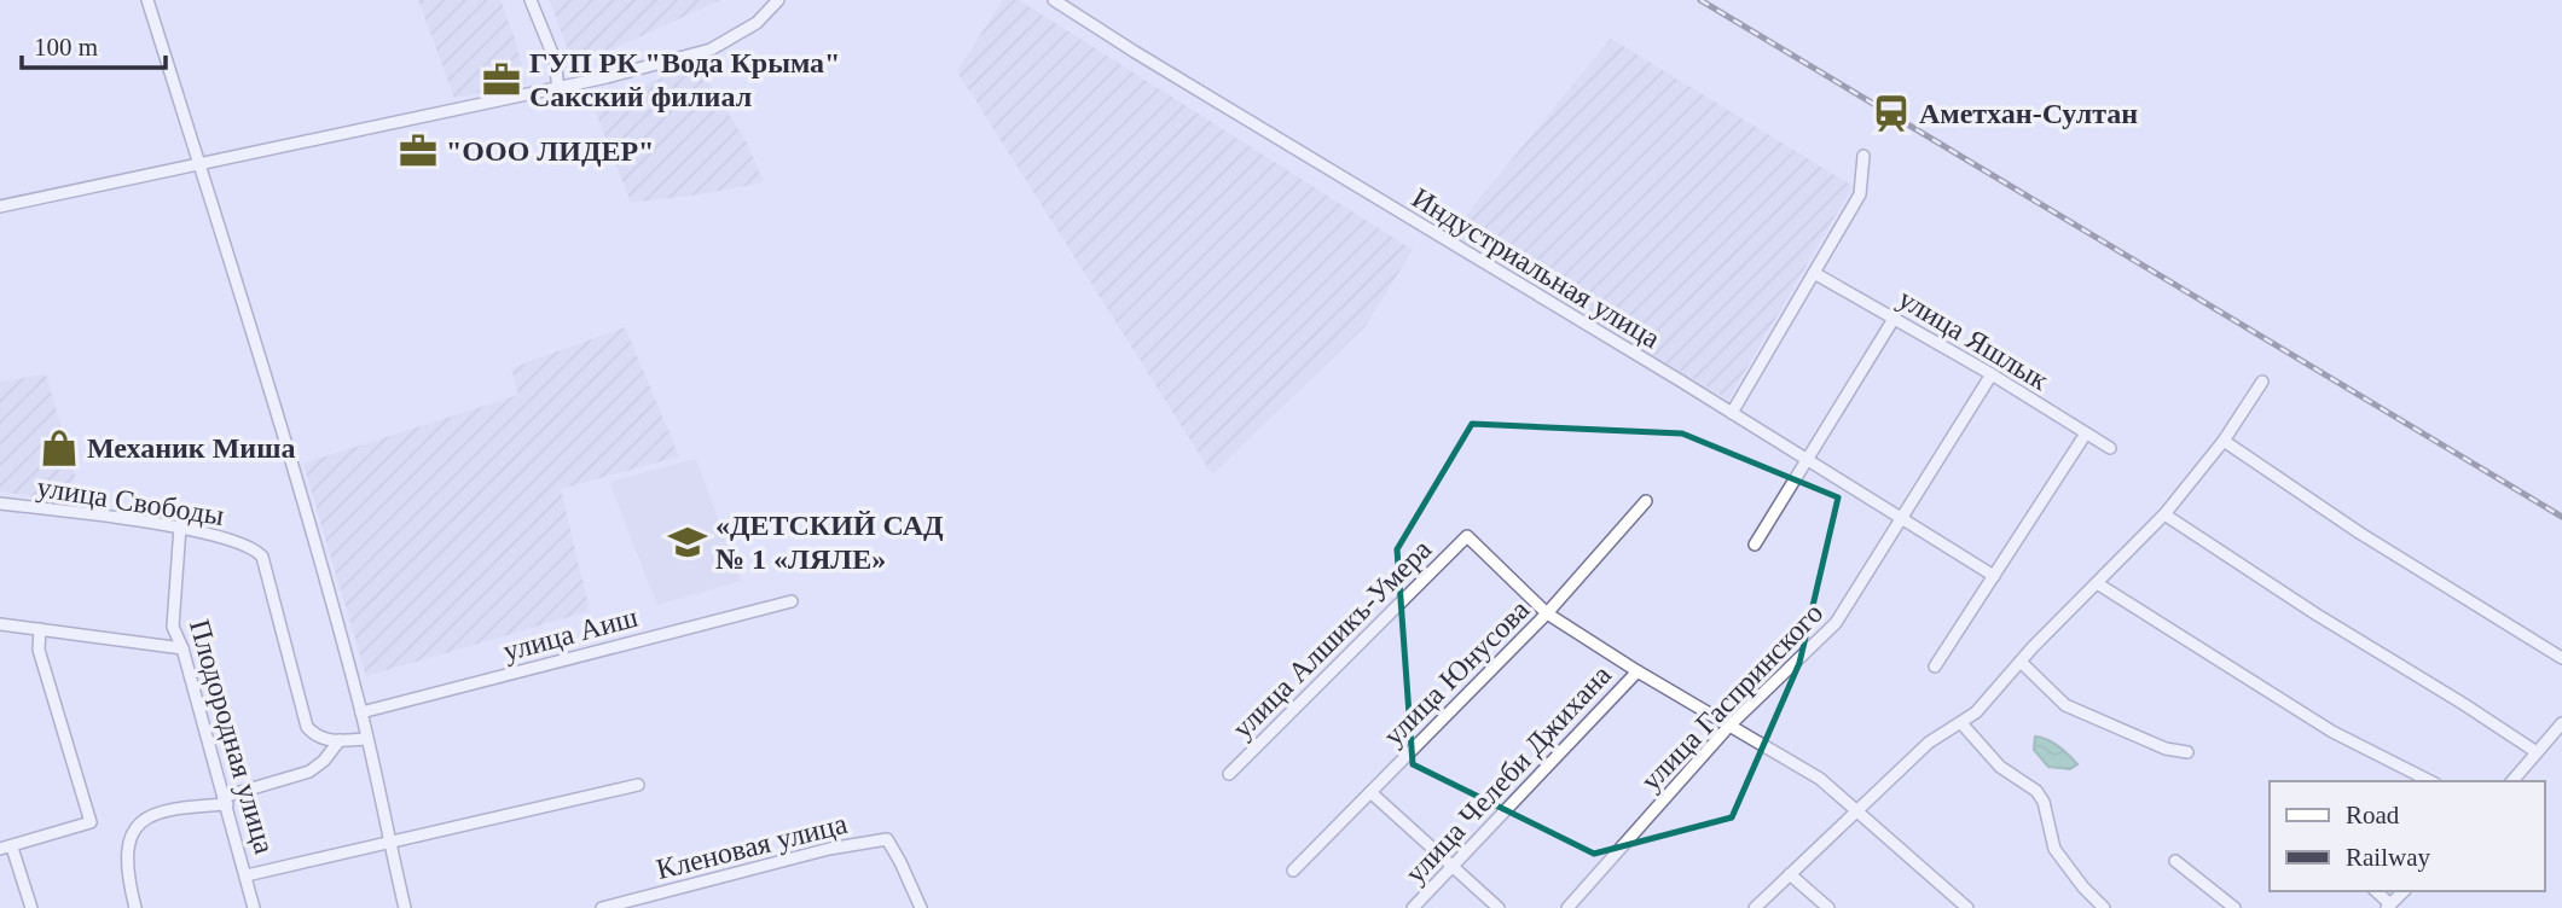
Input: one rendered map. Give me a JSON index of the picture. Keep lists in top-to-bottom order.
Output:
{
  "streets": {
    "street": [
      "Индустриальная улица",
      "улица Яшлык",
      "улица Свободы",
      "улица Аиш",
      "улица Алшикъ-Умера",
      "улица Юнусова",
      "улица Гаспринского",
      "Плодородная улица",
      "улица Челеби Джихана",
      "Кленовая улица"
    ]
  },
  "crossings": [
    ["Индустриальная улица", "улица Гаспринского"],
    ["улица Яшлык", "улица Гаспринского"],
    ["улица Свободы", "Плодородная улица"],
    ["улица Алшикъ-Умера", "улица Юнусова"]
  ],
  "places": {
    "office": ["ГУП РК \"Вода Крыма\" Сакский филиал", "\"ООО ЛИДЕР\""],
    "station": ["Аметхан-Султан"],
    "shop": ["Механик Миша"],
    "school or university": ["«ДЕТСКИЙ САД № 1 «ЛЯЛЕ»"]
  },
  "legend": ["Road", "Railway"],
  "scale_bar": "100 m"
}
